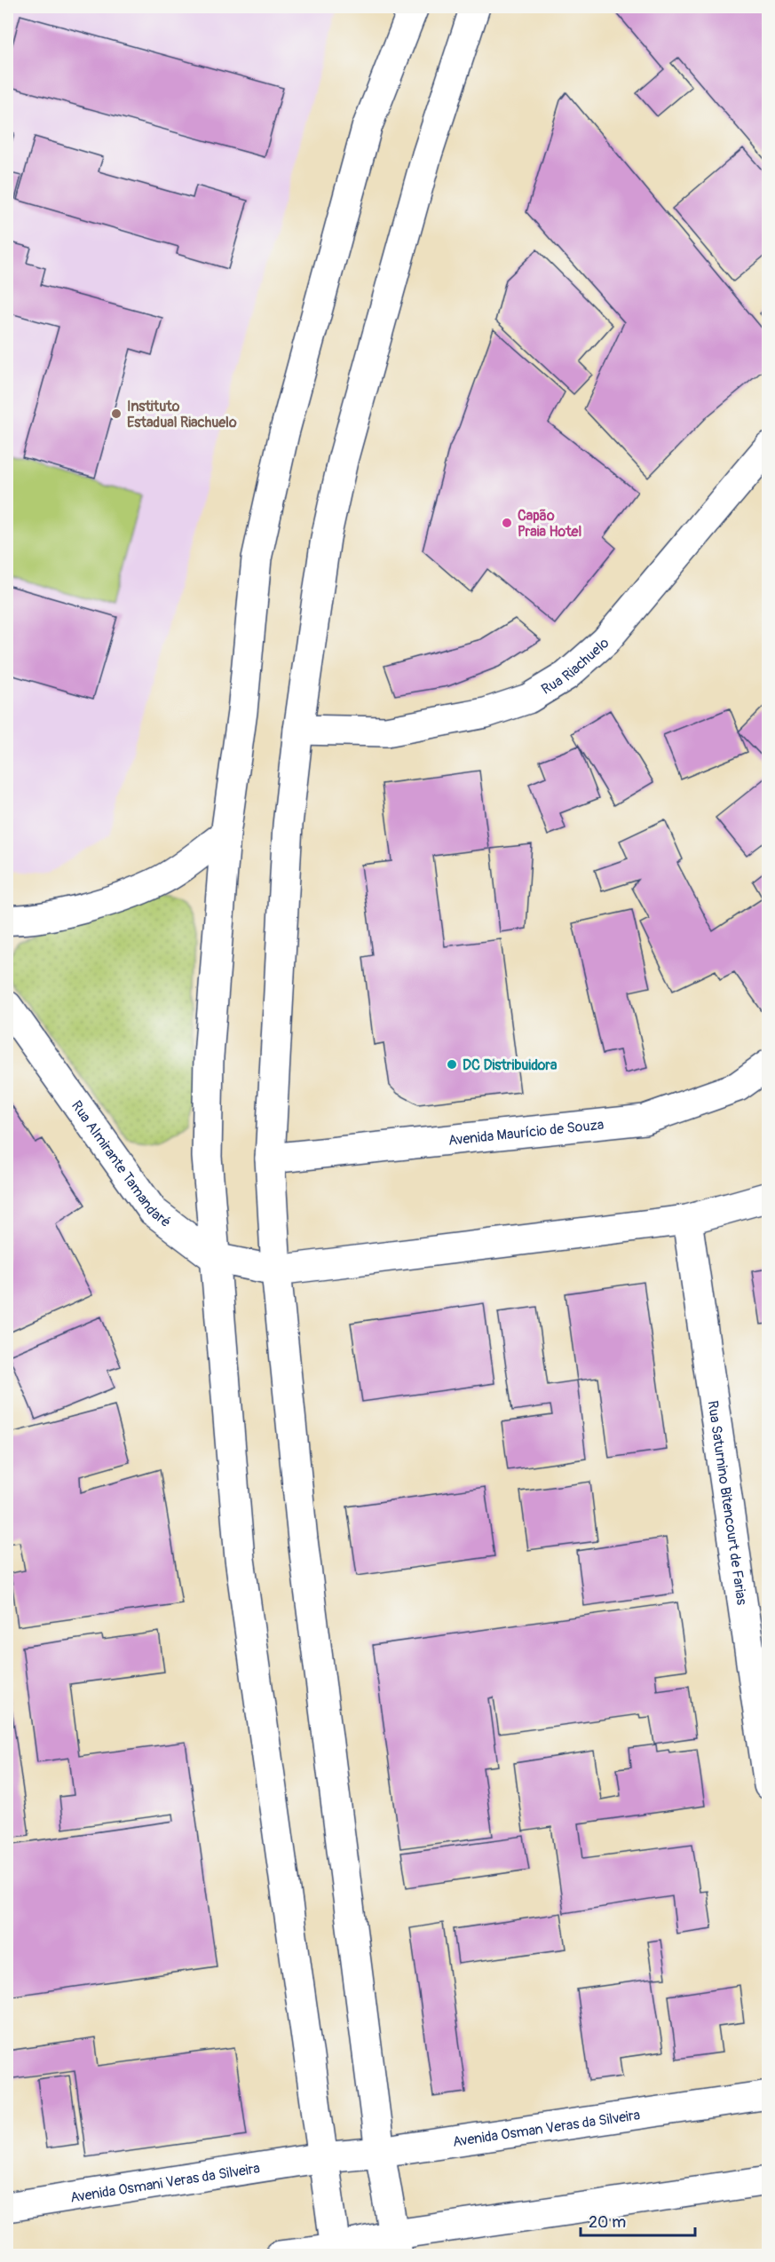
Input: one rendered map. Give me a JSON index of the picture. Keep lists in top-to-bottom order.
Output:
{
  "streets": {
    "main road": [
      "Rua Riachuelo",
      "Avenida Maurício de Souza",
      "Rua Almirante Tamandaré",
      "Rua Saturnino Bitencourt de Farias",
      "Avenida Osman Veras da Silveira",
      "Avenida Osmani Veras da Silveira"
    ]
  },
  "crossings": [
    ["Avenida Osman Veras da Silveira", "Avenida Osmani Veras da Silveira"]
  ],
  "places": ["Instituto Estadual Riachuelo", "Capão Praia Hotel", "DC Distribuidora"],
  "scale_bar": "20 m"
}
